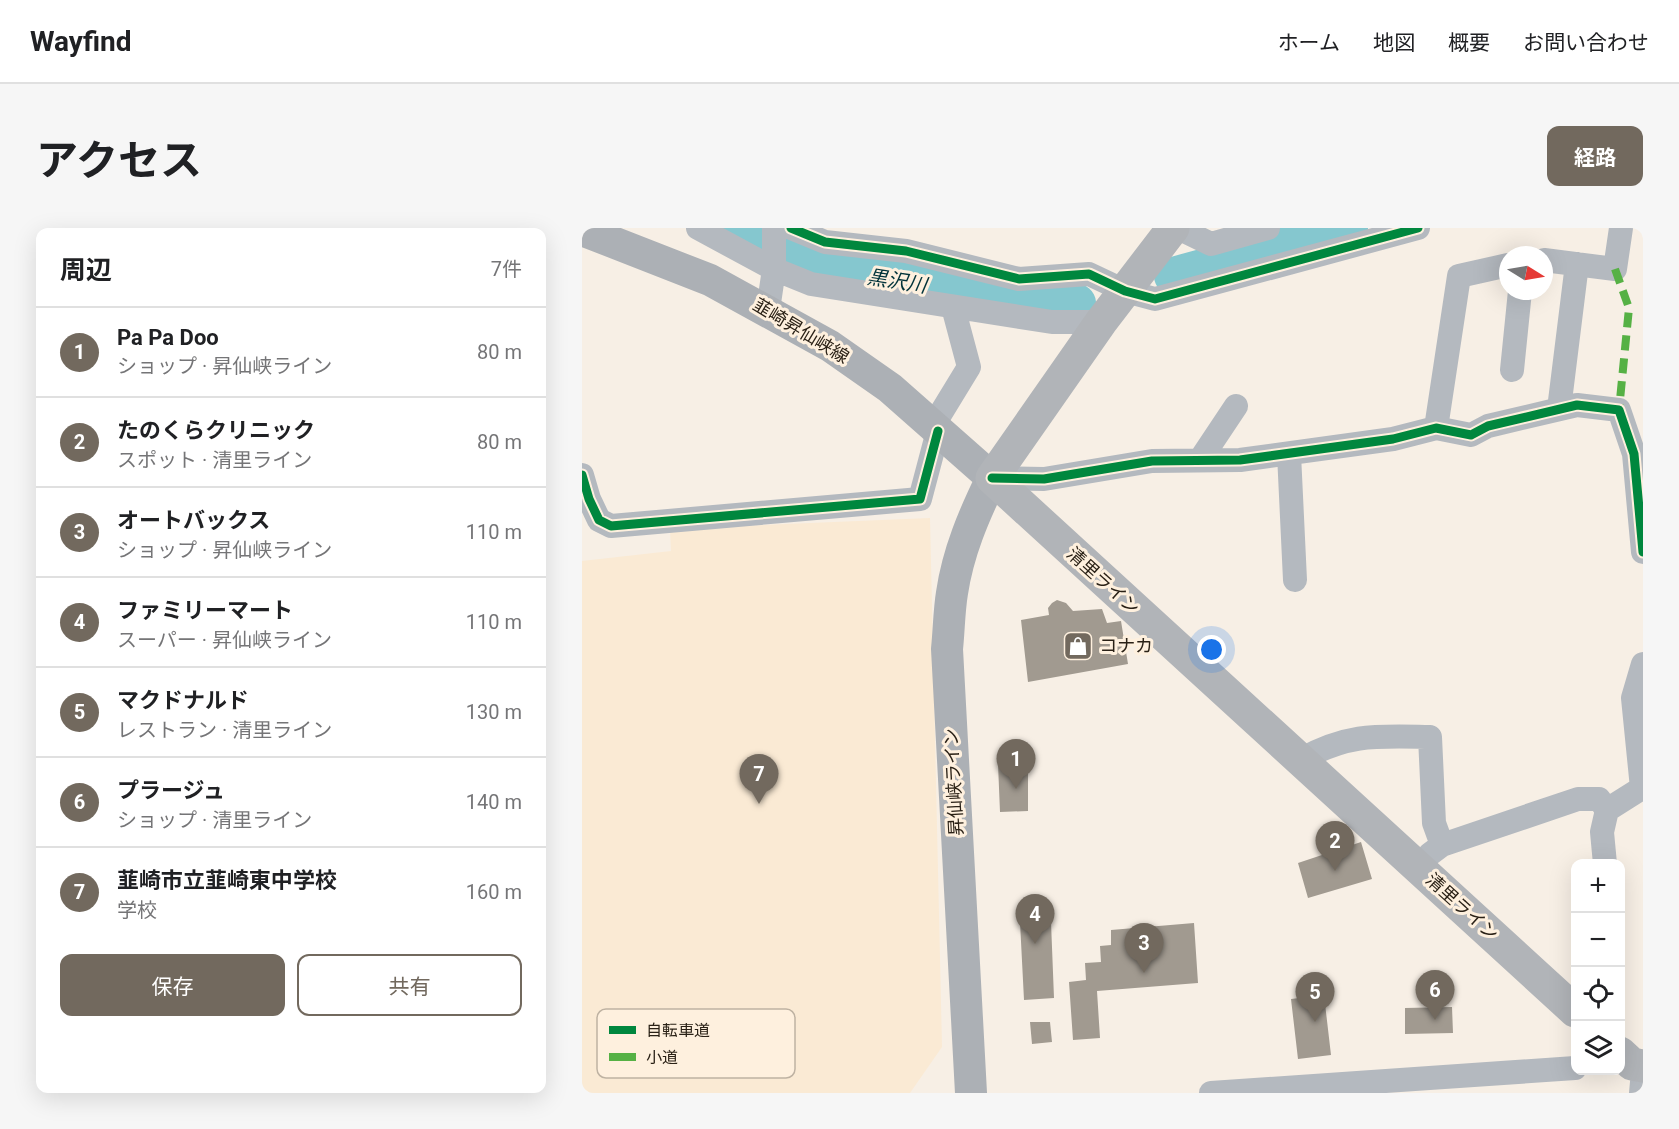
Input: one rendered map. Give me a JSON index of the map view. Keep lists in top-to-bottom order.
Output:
{
  "streets": {
    "highway": ["清里ライン"],
    "main road": ["韮崎昇仙峡線", "昇仙峡ライン"]
  },
  "crossings": [
    ["韮崎昇仙峡線", "清里ライン"],
    ["韮崎昇仙峡線", "昇仙峡ライン"],
    ["清里ライン", "昇仙峡ライン"]
  ],
  "water": ["黒沢川"],
  "places": {
    "shop": ["コナカ"]
  },
  "legend": ["自転車道", "小道"],
  "north": "right",
  "page": {
    "header": "Wayfind",
    "nav": [
      "ホーム",
      "地図",
      "概要",
      "お問い合わせ"
    ],
    "title": "アクセス",
    "buttons": [
      "経路",
      ["保存", "共有"]
    ],
    "heading": ["周辺", "7件"],
    "list": [
      {
        "mark": "1",
        "name": "Pa Pa Doo",
        "note": "ショップ · 昇仙峡ライン",
        "value": "80 m"
      },
      {
        "mark": "2",
        "name": "たのくらクリニック",
        "note": "スポット · 清里ライン",
        "value": "80 m"
      },
      {
        "mark": "3",
        "name": "オートバックス",
        "note": "ショップ · 昇仙峡ライン",
        "value": "110 m"
      },
      {
        "mark": "4",
        "name": "ファミリーマート",
        "note": "スーパー · 昇仙峡ライン",
        "value": "110 m"
      },
      {
        "mark": "5",
        "name": "マクドナルド",
        "note": "レストラン · 清里ライン",
        "value": "130 m"
      },
      {
        "mark": "6",
        "name": "プラージュ",
        "note": "ショップ · 清里ライン",
        "value": "140 m"
      },
      {
        "mark": "7",
        "name": "韮崎市立韮崎東中学校",
        "note": "学校",
        "value": "160 m"
      }
    ],
    "pins": [
      "1",
      "7",
      "2",
      "4",
      "3",
      "6",
      "5"
    ],
    "map_buttons": ["+", "−"]
  }
}
